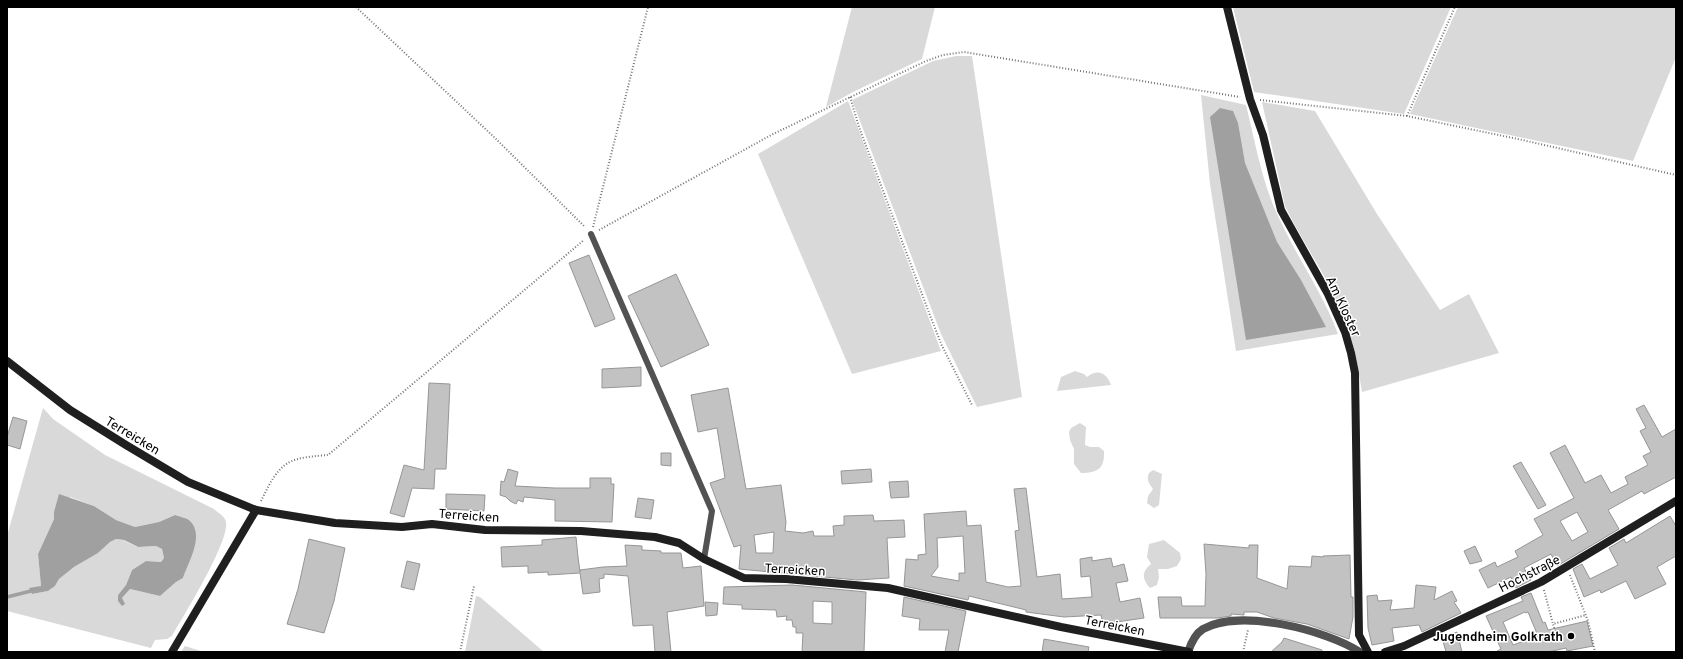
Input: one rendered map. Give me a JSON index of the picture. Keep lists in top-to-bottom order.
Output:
{
  "streets": {
    "main road": ["Am Kloster", "Terreicken", "Hochstraße"]
  },
  "places": ["Jugendheim Golkrath"]
}
